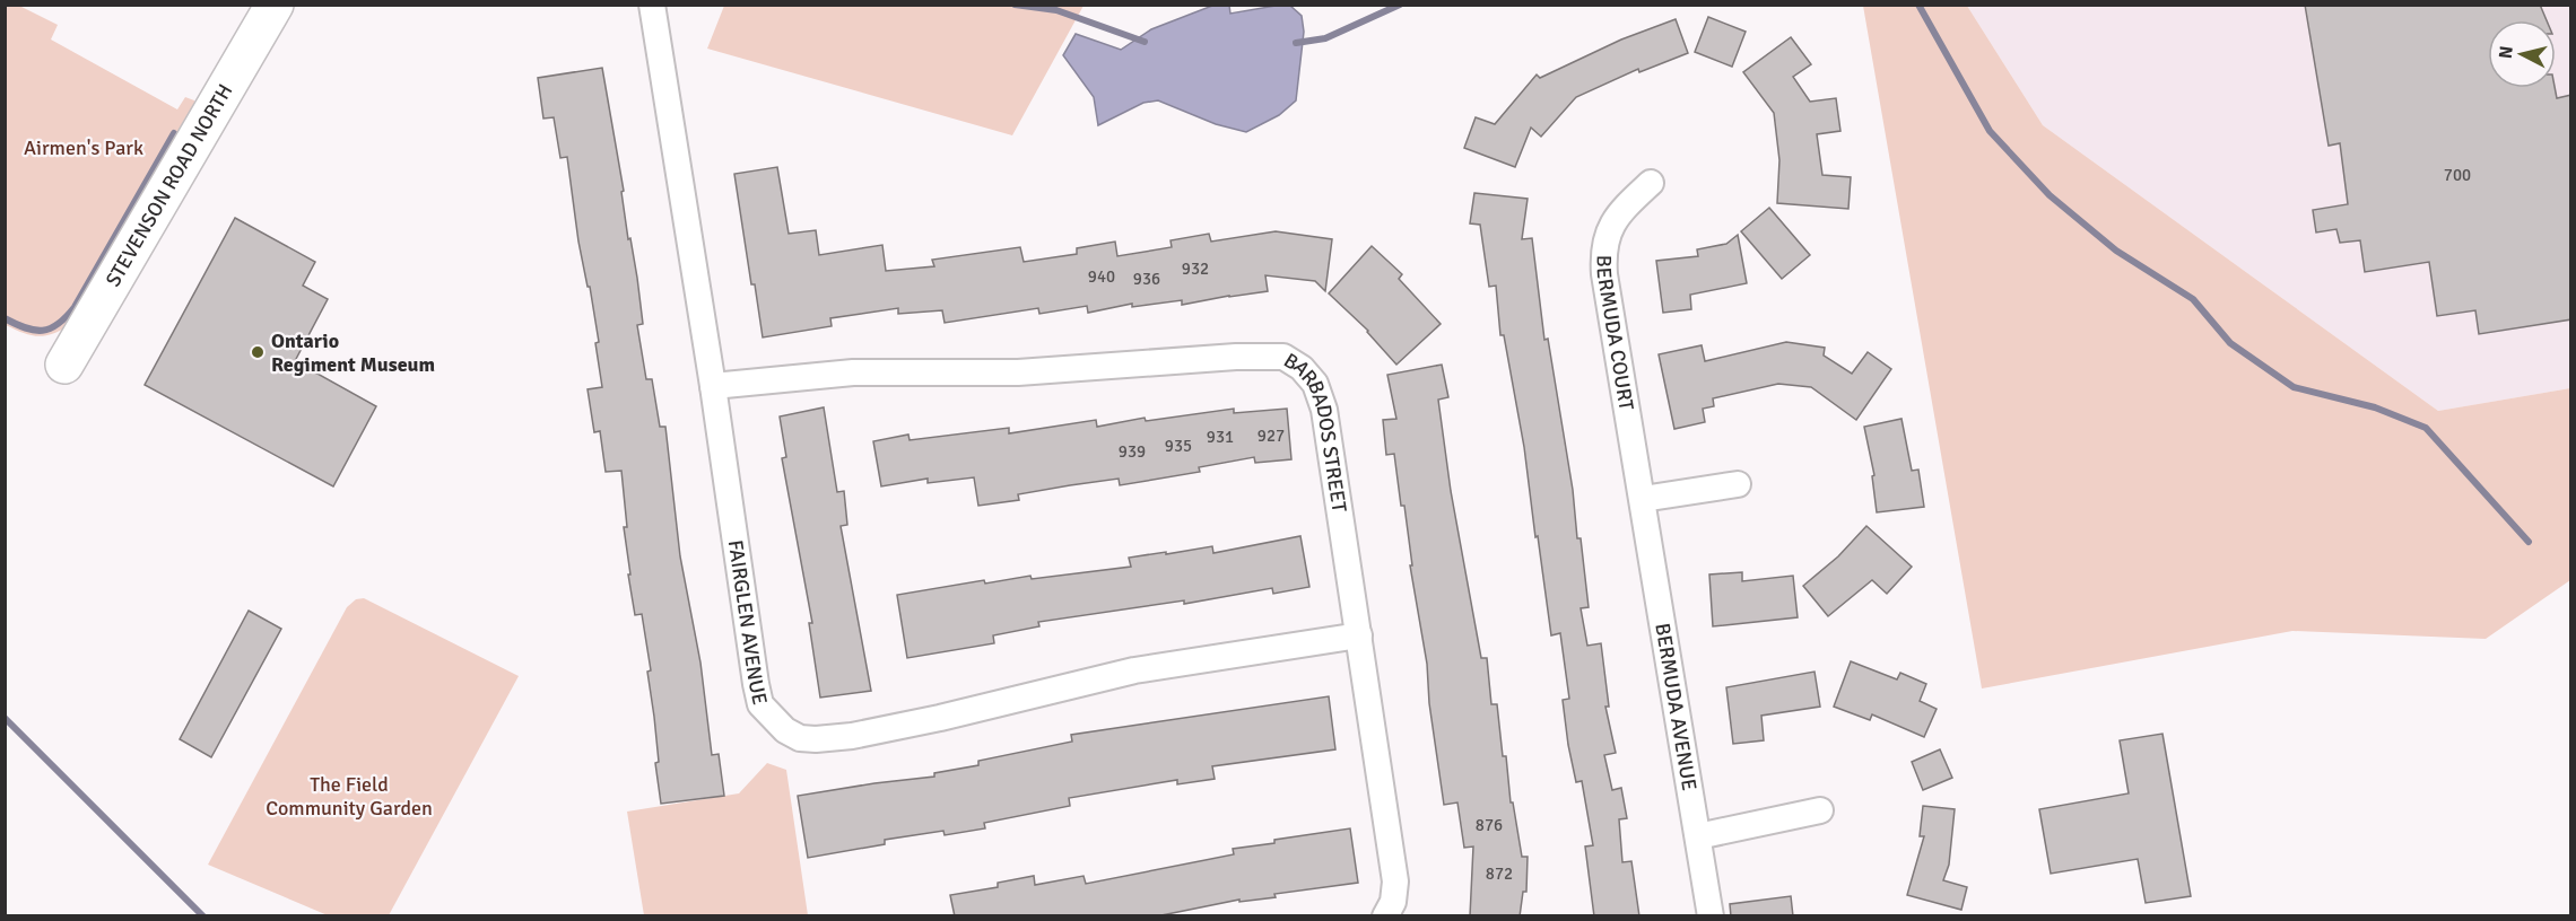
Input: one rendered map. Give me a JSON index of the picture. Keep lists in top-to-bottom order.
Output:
{
  "streets": {
    "street": [
      "STEVENSON ROAD NORTH",
      "BERMUDA COURT",
      "BARBADOS STREET",
      "FAIRGLEN AVENUE",
      "BERMUDA AVENUE"
    ]
  },
  "crossings": [
    ["BERMUDA COURT", "BERMUDA AVENUE"],
    ["BARBADOS STREET", "FAIRGLEN AVENUE"]
  ],
  "parks": ["Airmen's Park", "The Field Community Garden"],
  "places": ["Ontario Regiment Museum"],
  "house_numbers": [
    "700",
    "932",
    "940",
    "936",
    "927",
    "931",
    "935",
    "939",
    "876",
    "872"
  ],
  "north": "left"
}
